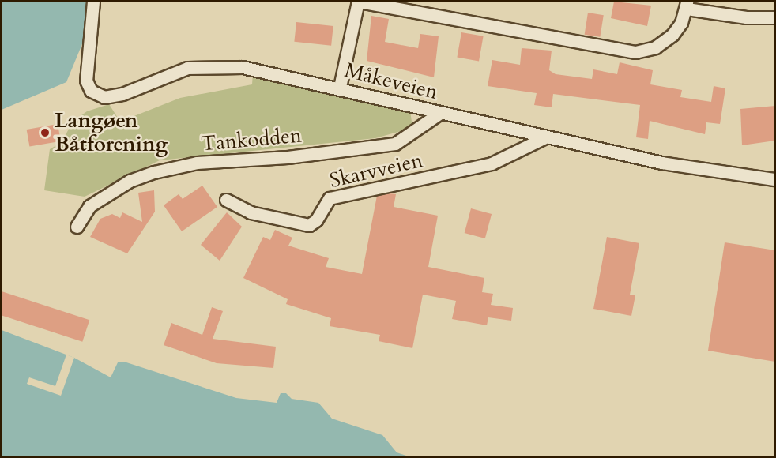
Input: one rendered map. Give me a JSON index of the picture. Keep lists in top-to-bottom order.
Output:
{
  "streets": {
    "street": ["Måkeveien", "Tankodden", "Skarvveien"]
  },
  "crossings": [
    ["Måkeveien", "Tankodden"],
    ["Måkeveien", "Skarvveien"]
  ],
  "places": ["Langøen Båtforening"]
}
